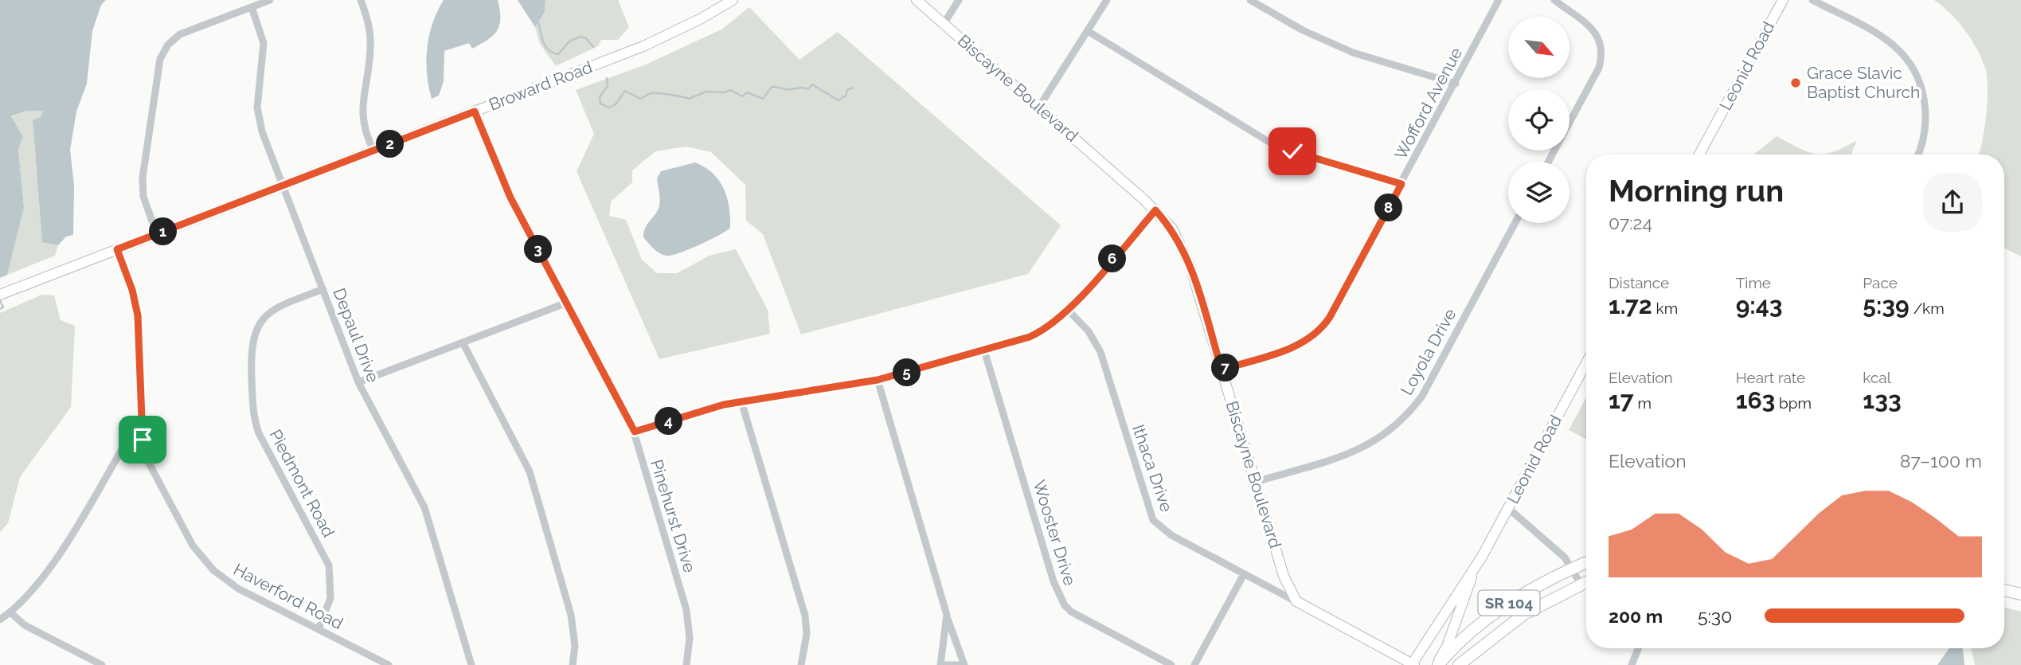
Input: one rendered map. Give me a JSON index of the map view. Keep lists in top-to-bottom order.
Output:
{
  "streets": {
    "main road": ["SR 104"],
    "street": [
      "Leonid Road",
      "Broward Road",
      "Biscayne Boulevard",
      "Wofford Avenue",
      "Depaul Drive",
      "Loyola Drive",
      "Ithaca Drive",
      "Piedmont Road",
      "Pinehurst Drive",
      "Wooster Drive",
      "Haverford Road"
    ]
  },
  "crossings": [
    ["Leonid Road", "SR 104"],
    ["Broward Road", "Depaul Drive"],
    ["Broward Road", "Pinehurst Drive"],
    ["Broward Road", "Haverford Road"],
    ["Biscayne Boulevard", "Wofford Avenue"],
    ["Biscayne Boulevard", "Loyola Drive"],
    ["Biscayne Boulevard", "Ithaca Drive"],
    ["Depaul Drive", "Piedmont Road"],
    ["Piedmont Road", "Haverford Road"]
  ],
  "places": ["Grace Slavic Baptist Church"],
  "north": "bottom right",
  "page": {
    "pins": [
      "2",
      "8",
      "1",
      "3",
      "6",
      "7",
      "5",
      "4"
    ],
    "heading": ["Morning run", "07:24"],
    "stats": [
      ["Distance", "1.72 km"],
      ["Time", "9:43"],
      ["Pace", "5:39 /km"],
      ["Elevation", "17 m"],
      ["Heart rate", "163 bpm"],
      ["kcal", "133"]
    ],
    "chart": ["Elevation", "87–100 m"],
    "list": [
      {
        "name": "200 m",
        "note": "5:30"
      }
    ]
  }
}
